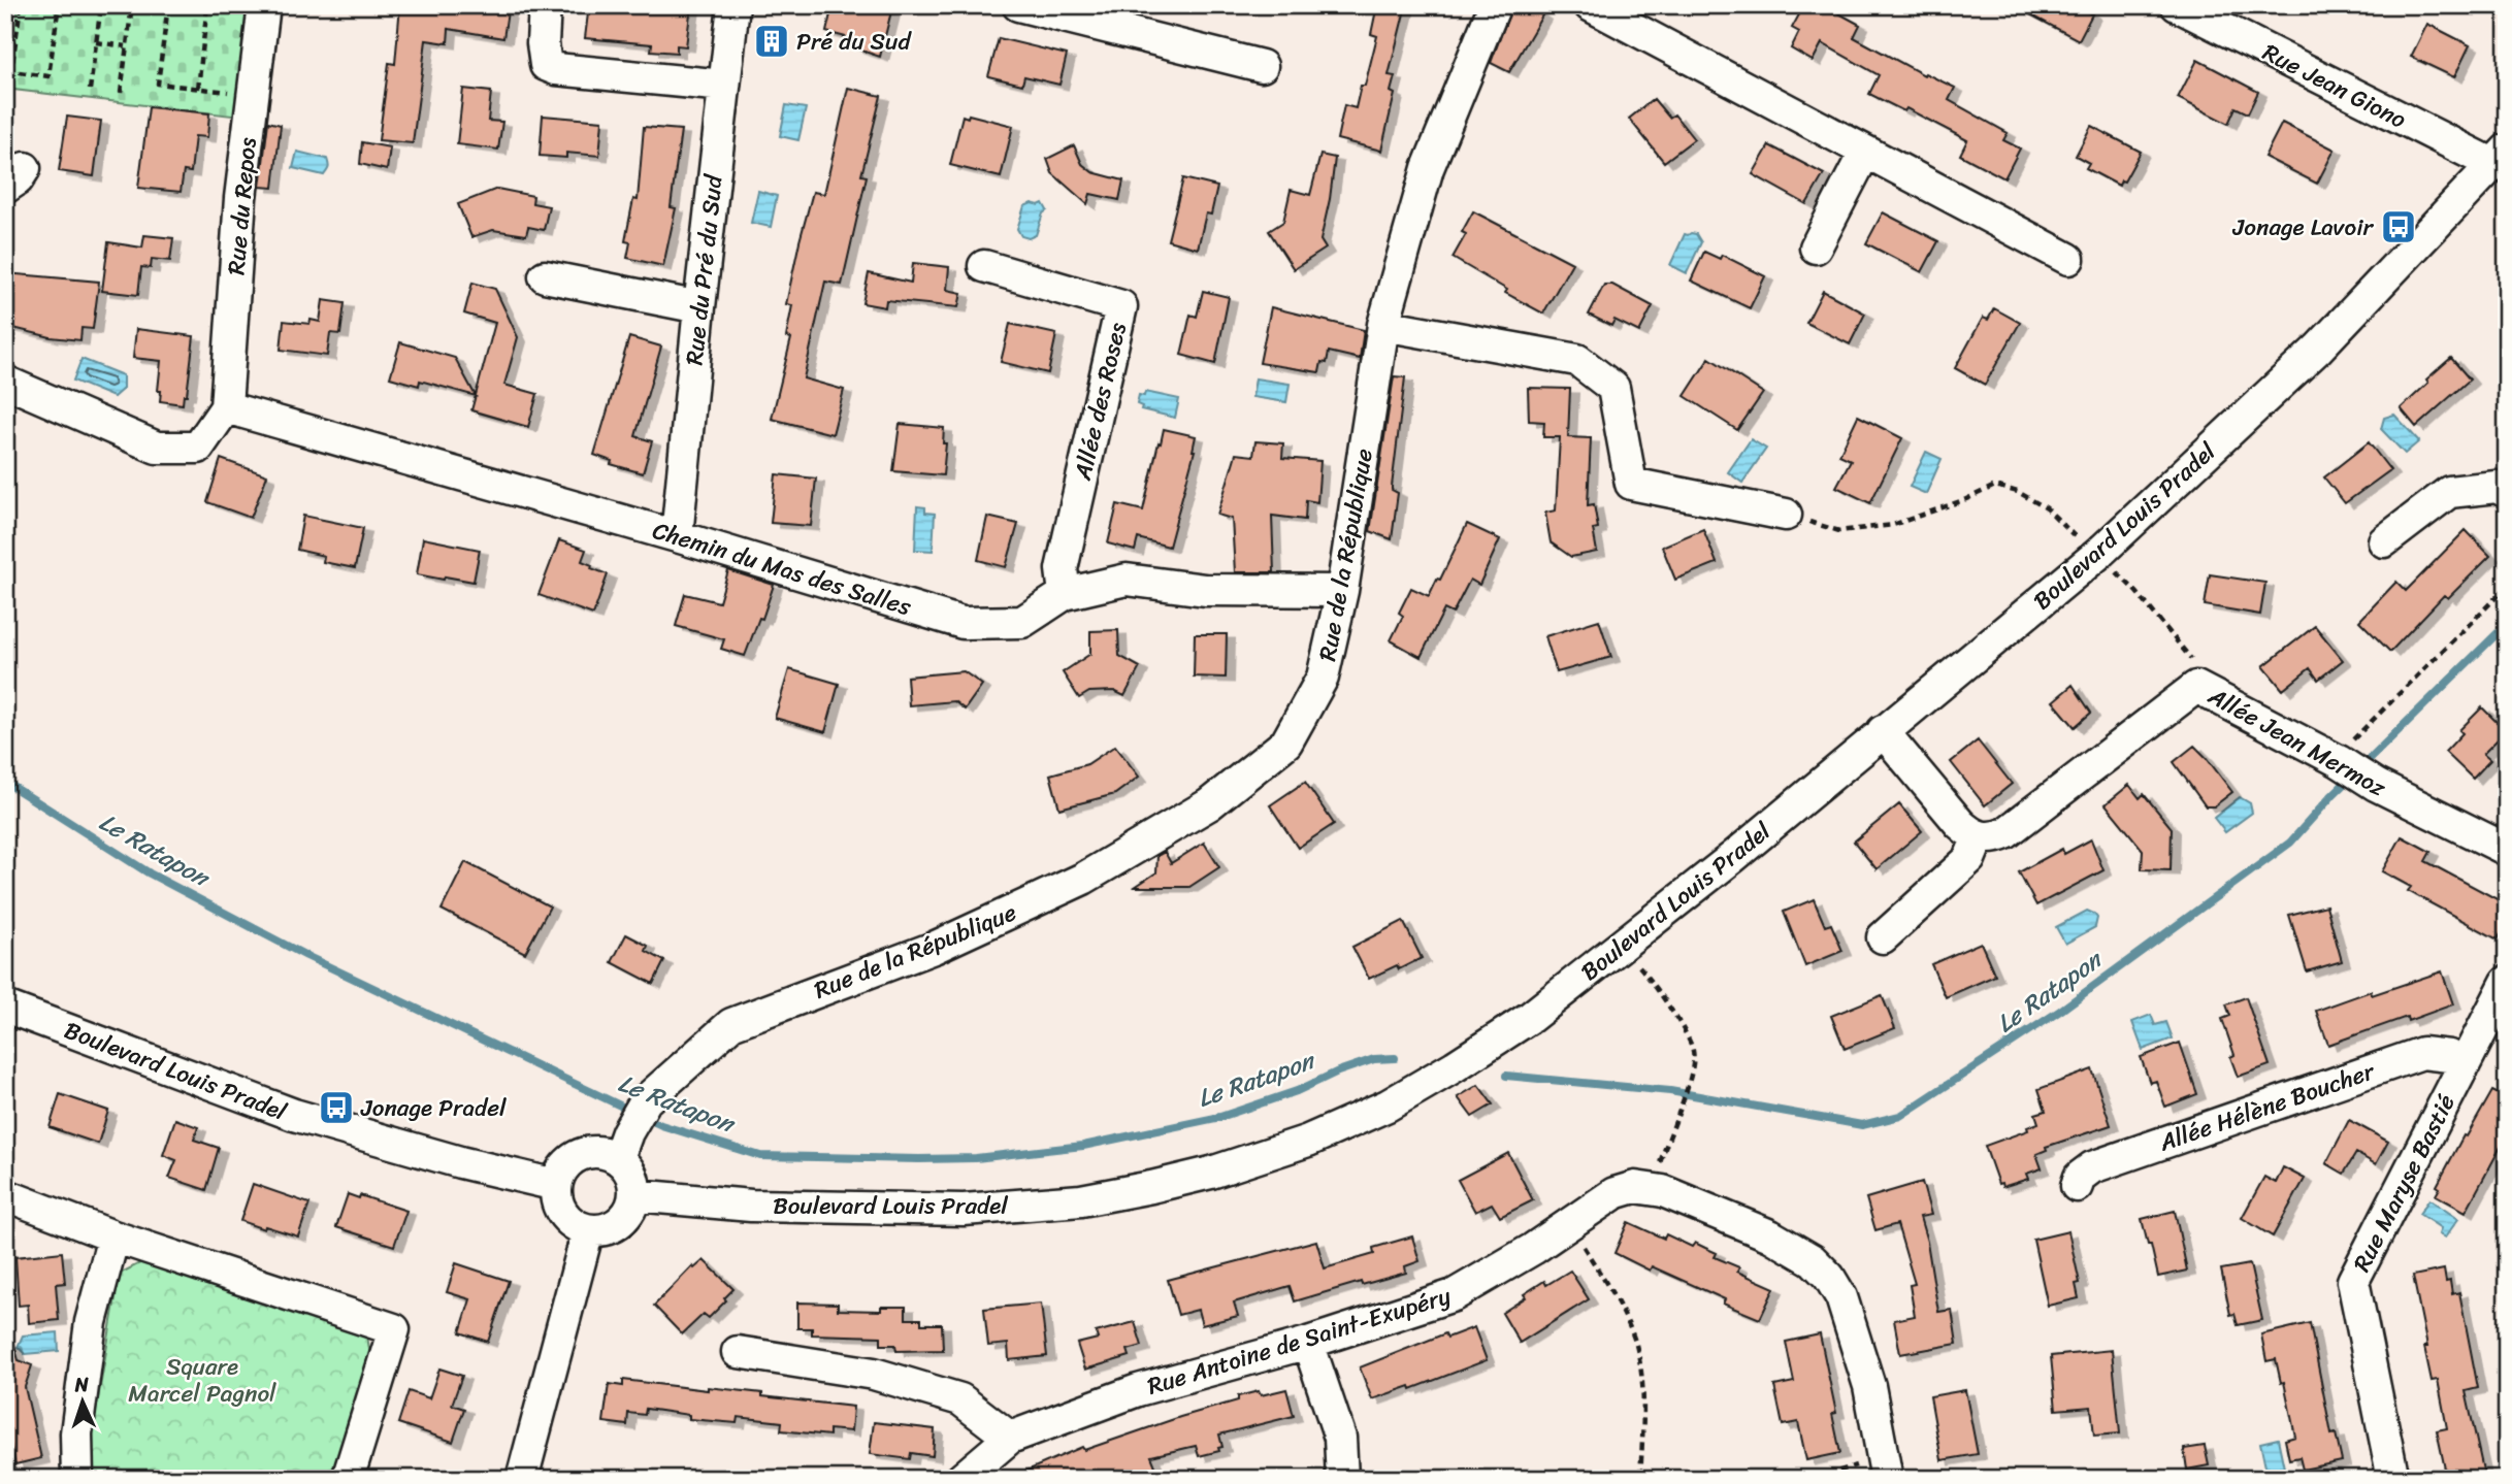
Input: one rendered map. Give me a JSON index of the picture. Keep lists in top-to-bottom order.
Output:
{
  "streets": {
    "street": [
      "Rue Jean Giono",
      "Rue du Repos",
      "Rue du Pré du Sud",
      "Allée des Roses",
      "Boulevard Louis Pradel",
      "Rue de la République",
      "Chemin du Mas des Salles",
      "Allée Jean Mermoz",
      "Allée Hélène Boucher",
      "Rue Maryse Bastié",
      "Rue Antoine de Saint-Exupéry"
    ]
  },
  "crossings": [
    ["Rue Jean Giono", "Boulevard Louis Pradel"],
    ["Rue du Repos", "Chemin du Mas des Salles"],
    ["Rue du Pré du Sud", "Chemin du Mas des Salles"],
    ["Allée des Roses", "Chemin du Mas des Salles"],
    ["Boulevard Louis Pradel", "Rue de la République"],
    ["Rue de la République", "Chemin du Mas des Salles"],
    ["Allée Hélène Boucher", "Rue Maryse Bastié"]
  ],
  "water": ["Le Ratapon"],
  "parks": ["Square Marcel Pagnol"],
  "places": {
    "building": ["Pré du Sud"],
    "bus stop": ["Jonage Lavoir", "Jonage Pradel"]
  },
  "north": "top"
}
